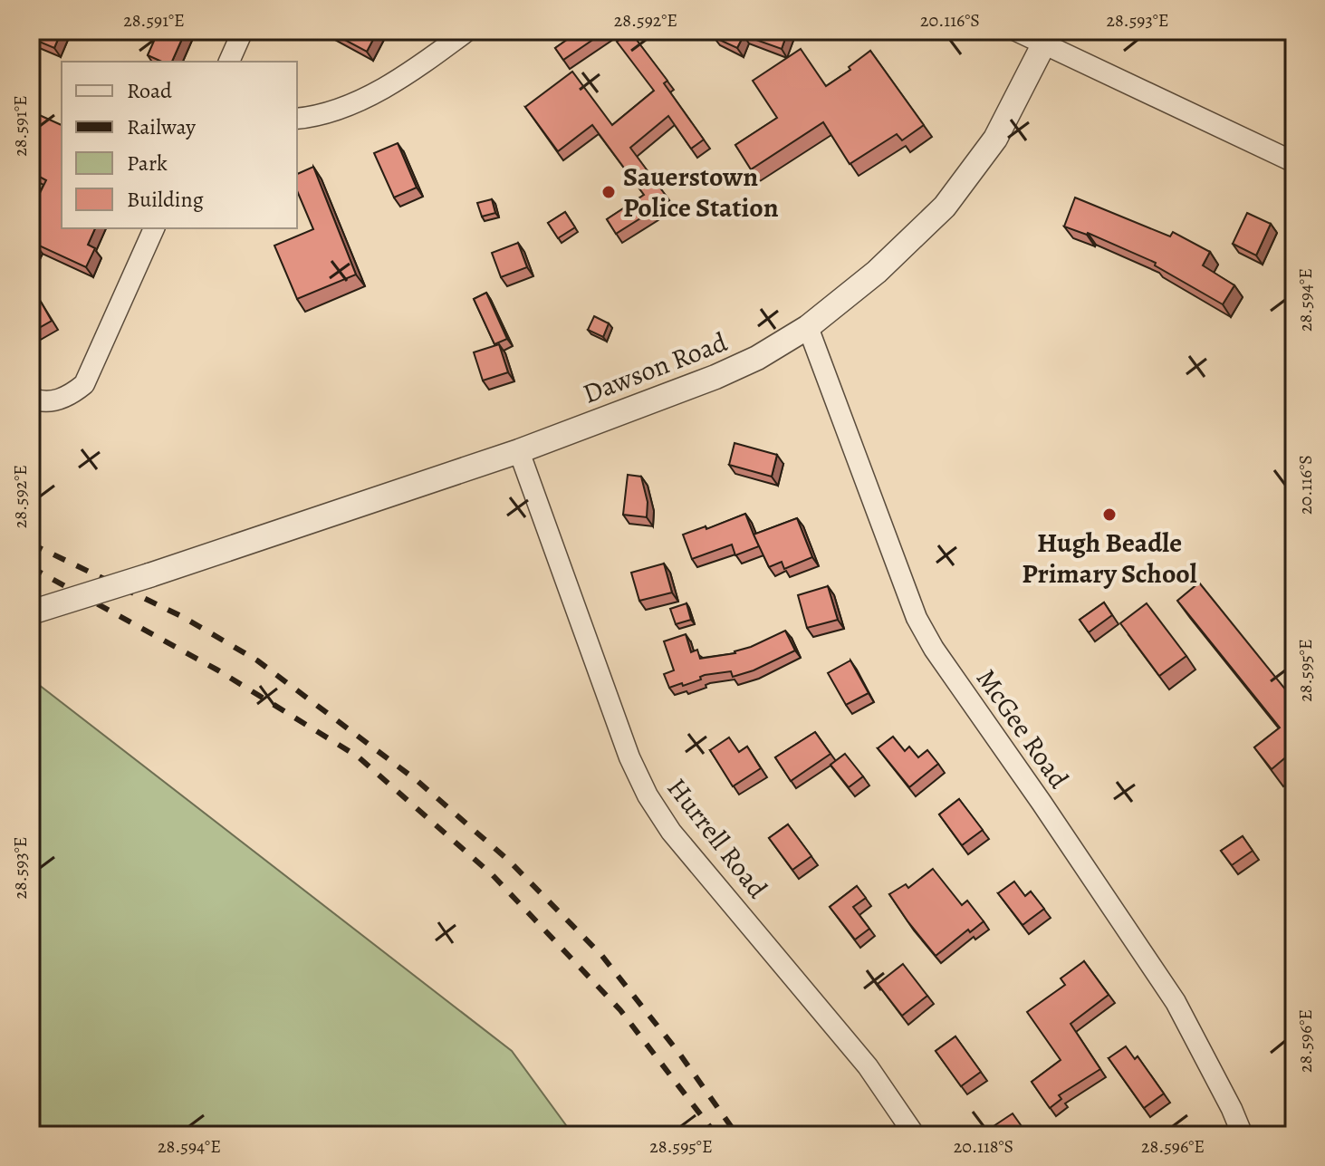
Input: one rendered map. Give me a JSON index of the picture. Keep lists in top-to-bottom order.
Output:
{
  "streets": {
    "street": ["Dawson Road", "McGee Road", "Hurrell Road"]
  },
  "crossings": [
    ["Dawson Road", "McGee Road"],
    ["Dawson Road", "Hurrell Road"]
  ],
  "places": ["Sauerstown Police Station", "Hugh Beadle Primary School"],
  "legend": [
    "Road",
    "Railway",
    "Park",
    "Building"
  ],
  "coordinates": [
    "28.591°E",
    "28.592°E",
    "20.116°S",
    "28.593°E",
    "28.594°E",
    "28.595°E",
    "28.596°E",
    "20.118°S"
  ]
}
